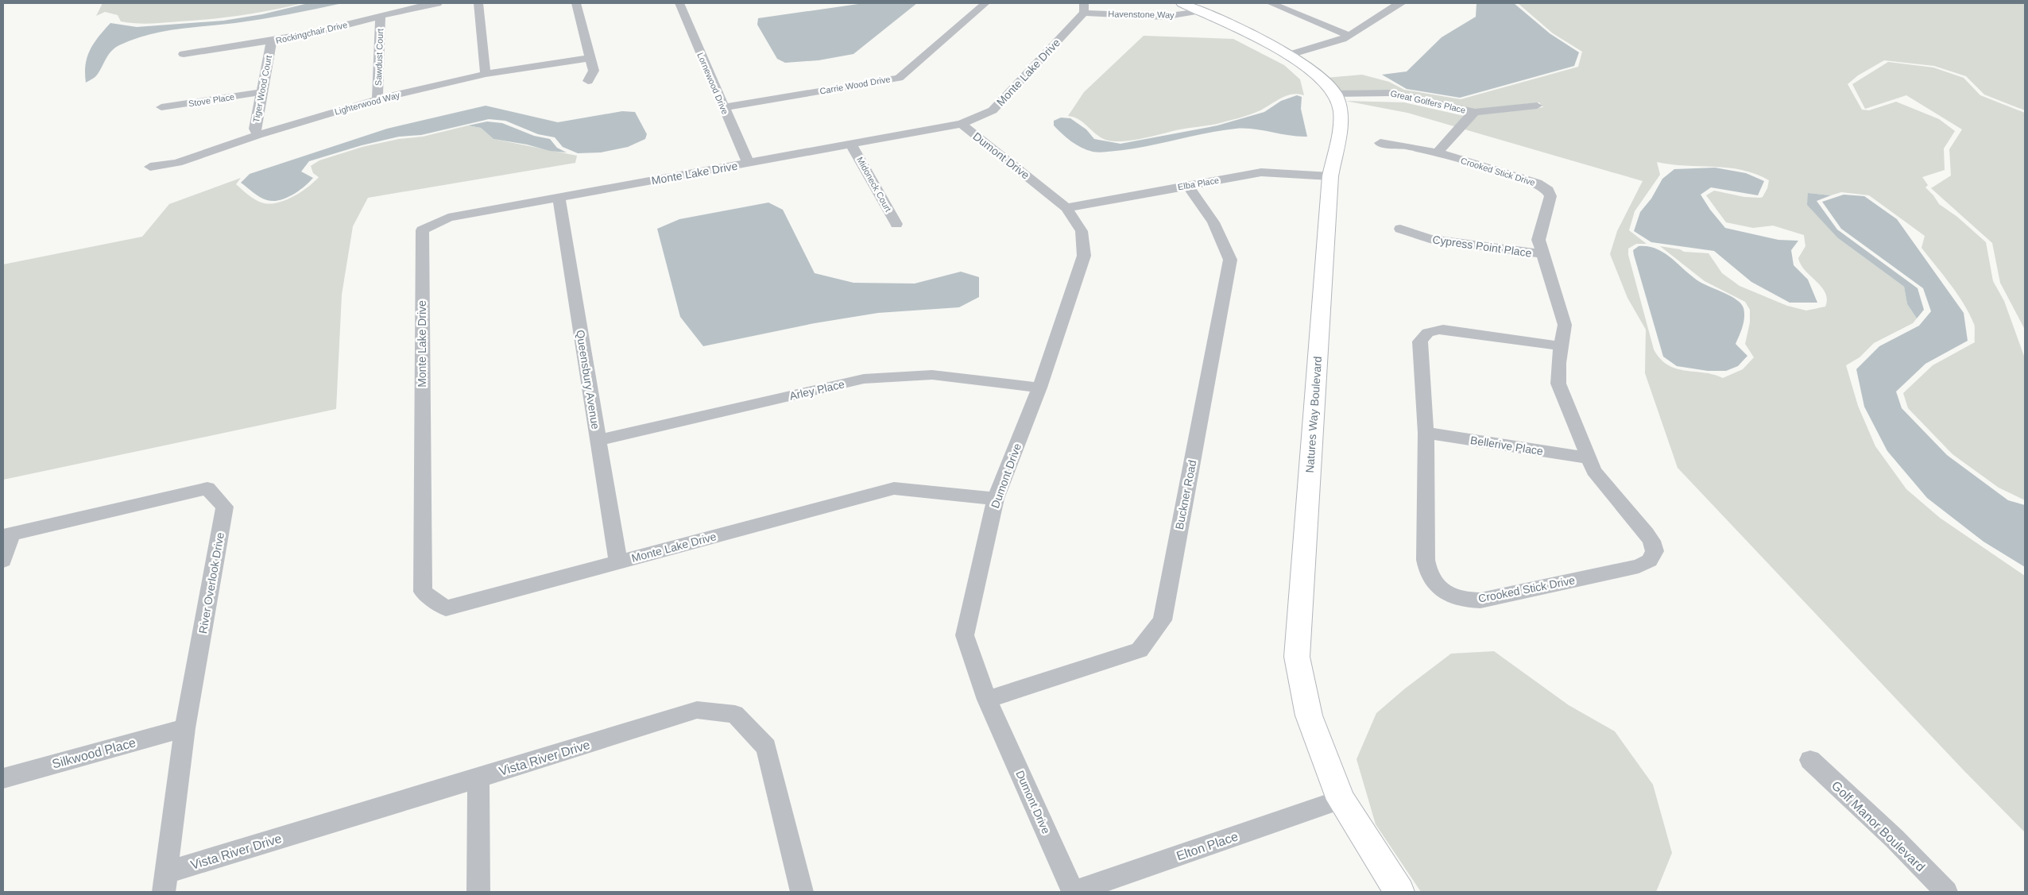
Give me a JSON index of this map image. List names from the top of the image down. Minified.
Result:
{"streets":{"street":["Havenstone Way","Rockingchair Drive","Sawdust Court","Monte Lake Drive","Lornewood Drive","Carrie Wood Drive","Tiger Wood Court","Stove Place","Great Golfers Place","Lighterwood Way","Dumont Drive","Crooked Stick Drive","Elba Place","Midoneck Court","Cypress Point Place","Queensbury Avenue","Arley Place","Natures Way Boulevard","Bellerive Place","Buckner Road","River Overlook Drive","Silkwood Place","Vista River Drive","Golf Manor Boulevard","Elton Place"]},"crossings":[["Havenstone Way","Monte Lake Drive"],["Rockingchair Drive","Sawdust Court"],["Rockingchair Drive","Tiger Wood Court"],["Sawdust Court","Lighterwood Way"],["Monte Lake Drive","Lornewood Drive"],["Monte Lake Drive","Dumont Drive"],["Monte Lake Drive","Midoneck Court"],["Monte Lake Drive","Queensbury Avenue"],["Lornewood Drive","Carrie Wood Drive"],["Tiger Wood Court","Stove Place"],["Tiger Wood Court","Lighterwood Way"],["Great Golfers Place","Natures Way Boulevard"],["Dumont Drive","Elba Place"],["Dumont Drive","Arley Place"],["Dumont Drive","Buckner Road"],["Dumont Drive","Elton Place"],["Crooked Stick Drive","Cypress Point Place"],["Crooked Stick Drive","Bellerive Place"],["Elba Place","Natures Way Boulevard"],["Elba Place","Buckner Road"],["Queensbury Avenue","Arley Place"],["Natures Way Boulevard","Elton Place"],["River Overlook Drive","Silkwood Place"],["River Overlook Drive","Vista River Drive"]]}
